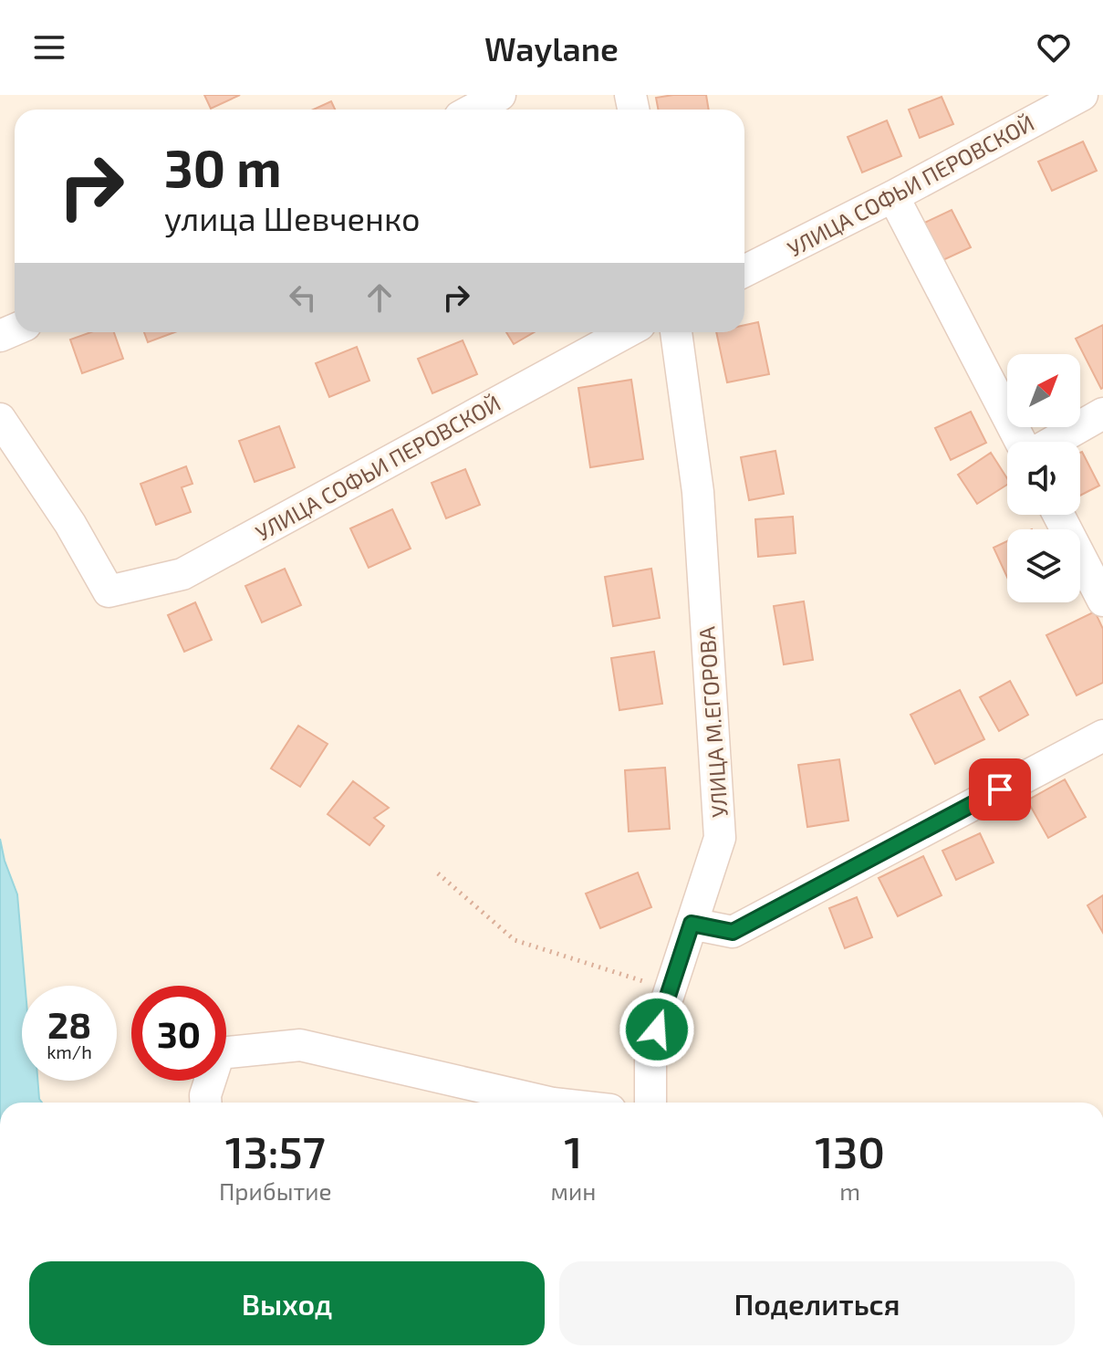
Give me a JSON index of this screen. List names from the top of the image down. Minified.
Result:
{"streets":{"street":["УЛИЦА СОФЬИ ПЕРОВСКОЙ","УЛИЦА М.ЕГОРОВА"]},"north":"top right","page":{"header":"Waylane","turn":["30 m","улица Шевченко"],"speed":"28 km/h","limit":"30","eta":["13:57","Прибытие","1","мин","130","m"],"buttons":["Выход","Поделиться"]}}
